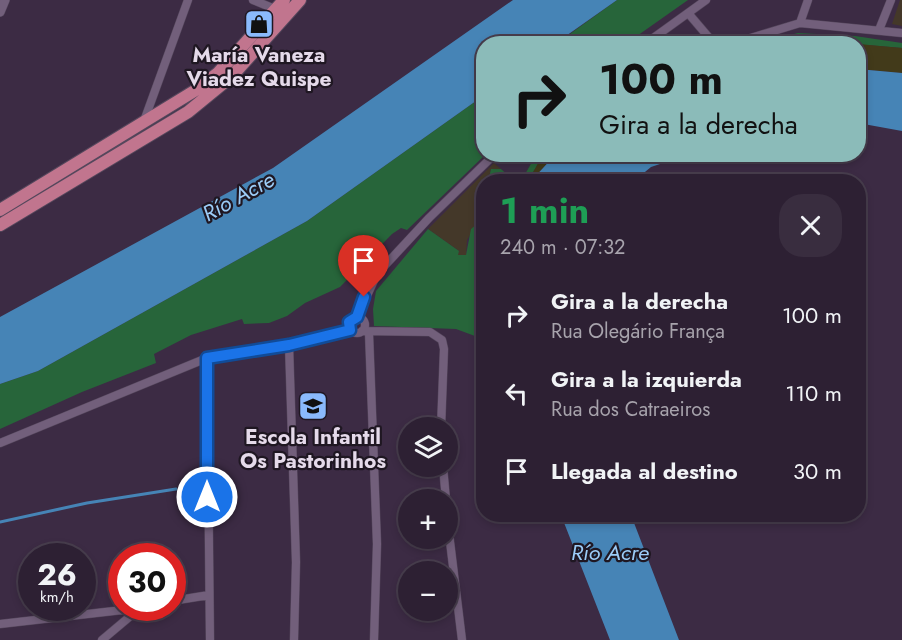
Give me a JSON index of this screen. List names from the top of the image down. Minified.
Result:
{"water":["Río Acre"],"places":{"shop":["María Vaneza Viadez Quispe"],"school or university":["Escola Infantil Os Pastorinhos"]},"page":{"turn":["100 m","Gira a la derecha"],"heading":["1 min","240 m · 07:32"],"list":[{"name":"Gira a la derecha","note":"Rua Olegário França","value":"100 m"},{"name":"Gira a la izquierda","note":"Rua dos Catraeiros","value":"110 m"},{"name":"Llegada al destino","value":"30 m"}],"map_buttons":["+","−"],"speed":"26 km/h","limit":"30"}}
